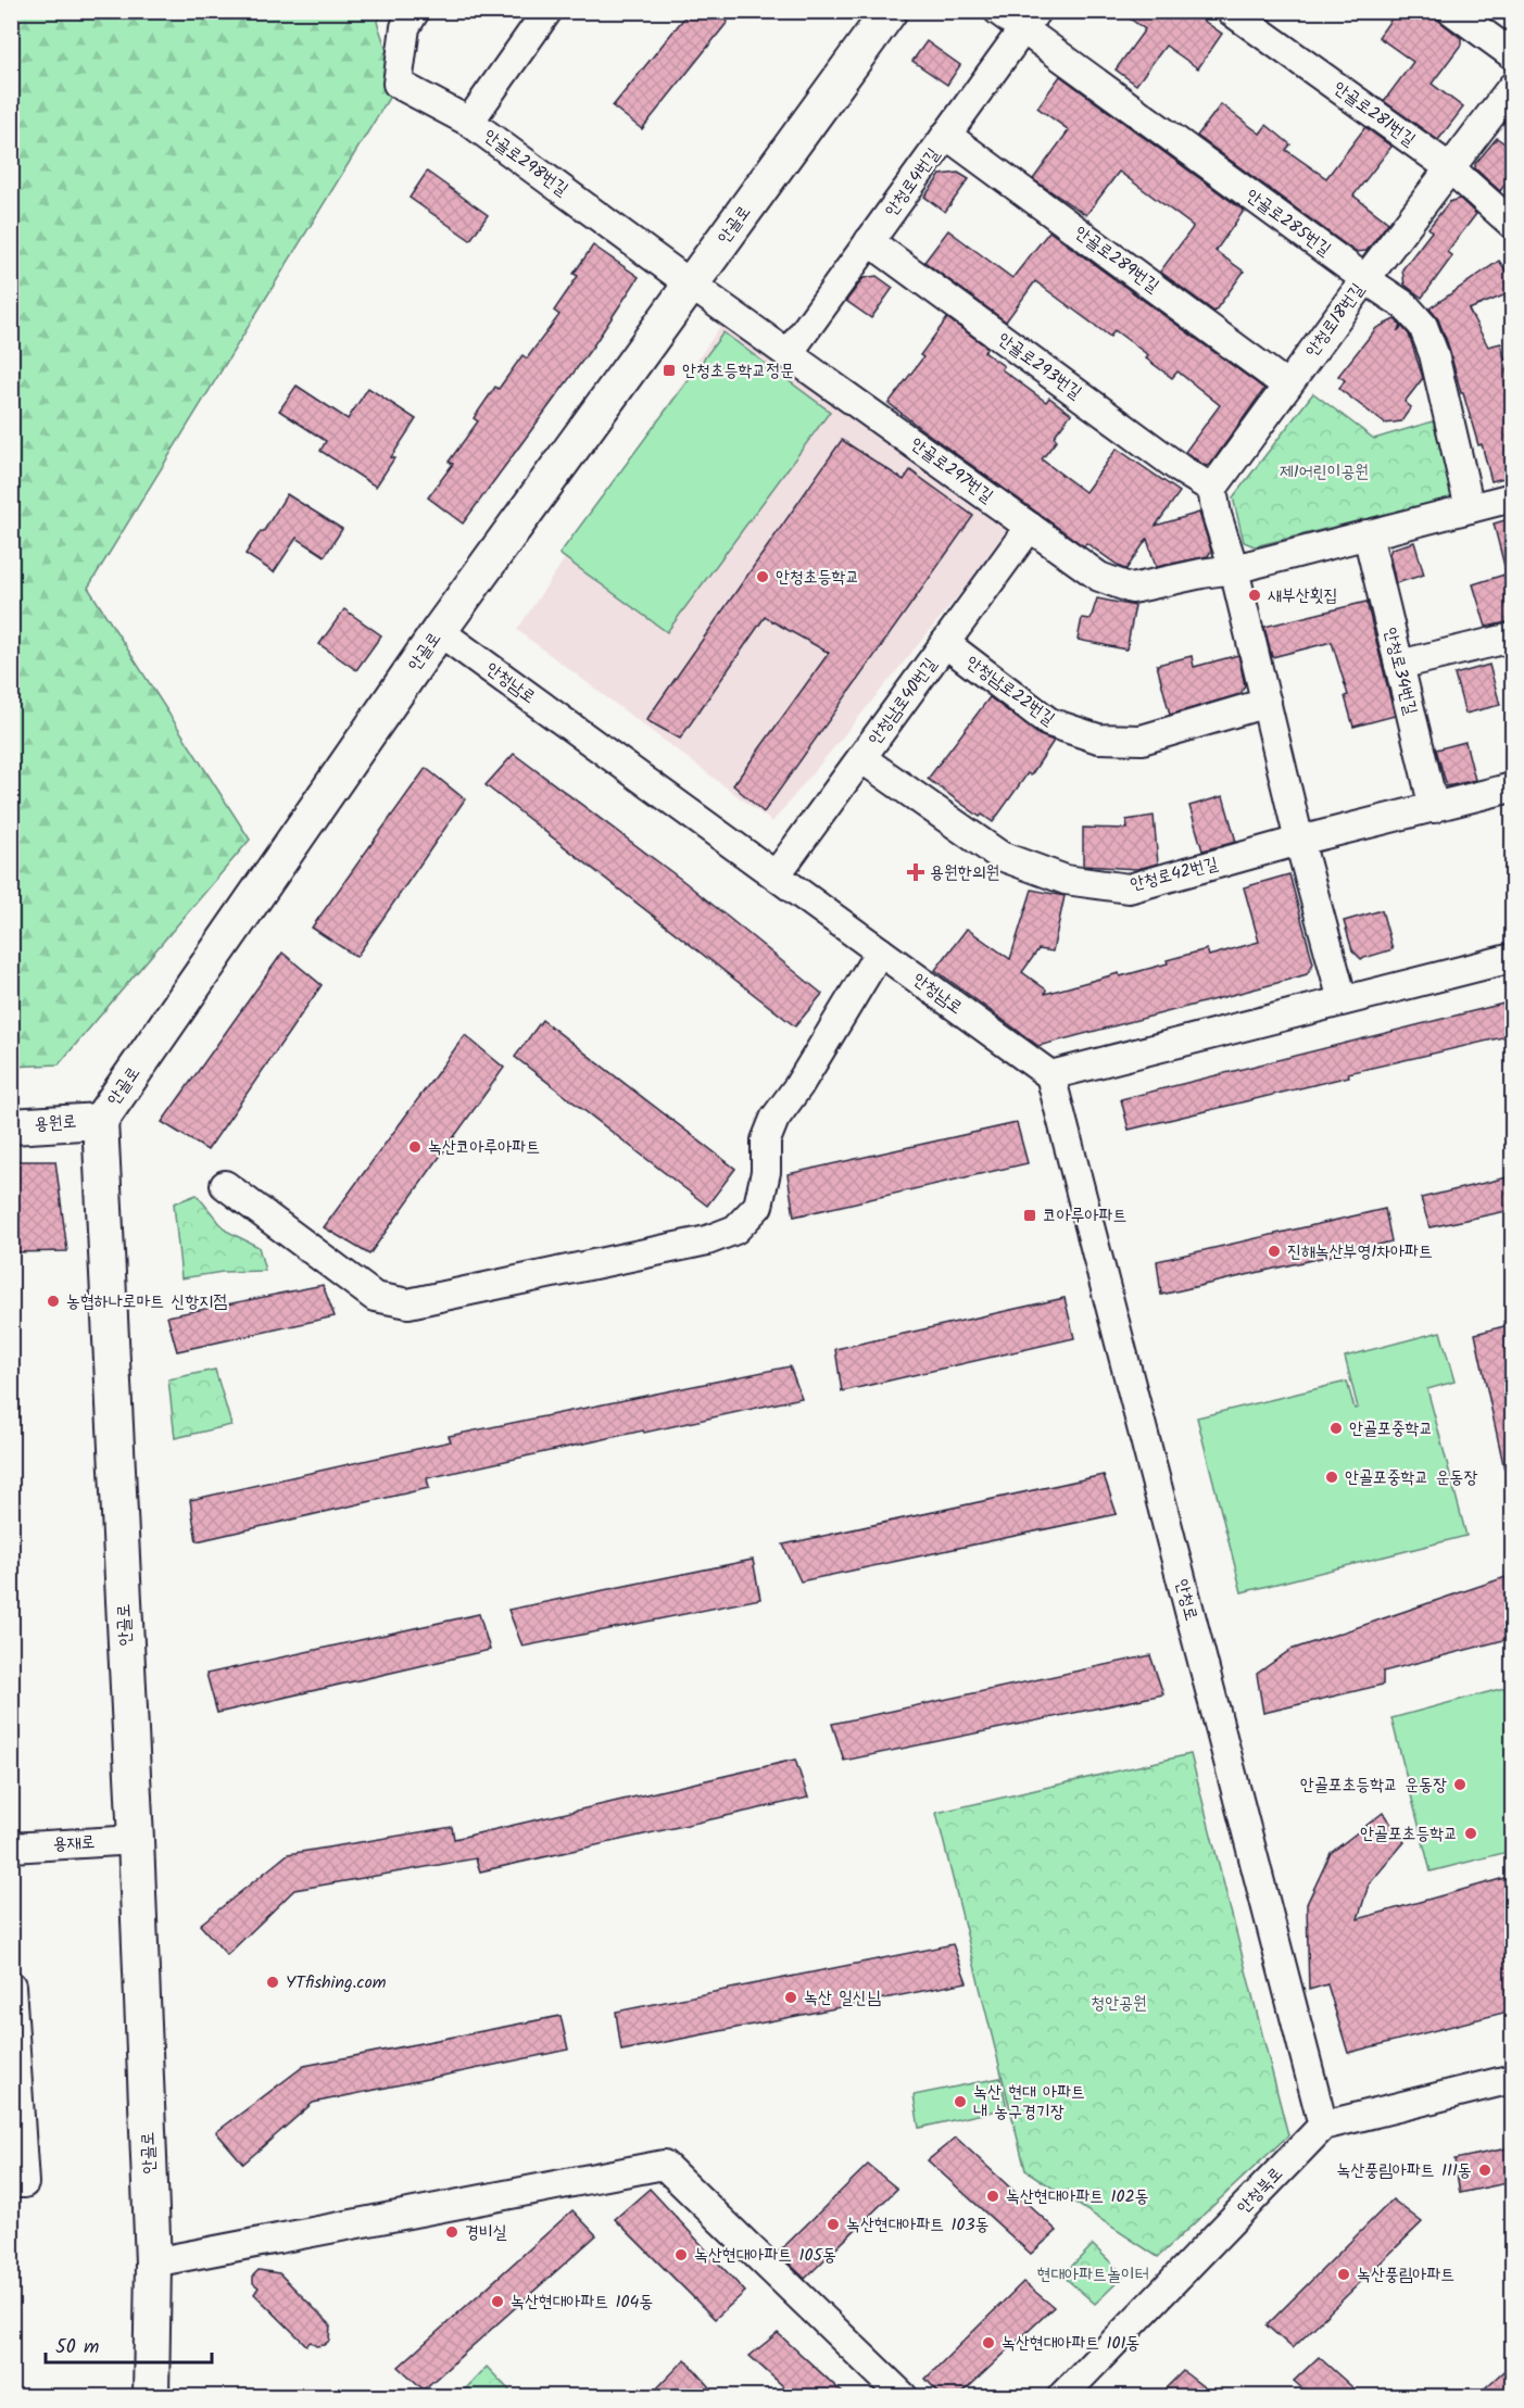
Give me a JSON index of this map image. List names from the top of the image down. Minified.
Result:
{"streets":{"main road":["안골로","용원로"],"street":["안골로281번길","안골로298번길","안청로4번길","안골로285번길","안골로289번길","안청로18번길","안골로293번길","안골로297번길","안청로34번길","안청남로","안청남로22번길","안청남로40번길","안청로42번길","안청로","용재로","안청북로"]},"crossings":[["안골로281번길","안청로18번길"],["안골로298번길","안골로"],["안골로298번길","안골로297번길"],["안청로4번길","안골로285번길"],["안청로4번길","안골로289번길"],["안청로4번길","안골로293번길"],["안청로4번길","안골로297번길"],["안골로285번길","안청로18번길"],["안골로","안골로297번길"],["안골로","안청남로"],["안골로","용원로"],["안골로","용재로"],["안골로289번길","안청로18번길"],["안청로18번길","안골로293번길"],["안골로297번길","안청남로40번길"],["안청로34번길","안청로42번길"],["안청남로","안청남로40번길"],["안청남로","안청로"],["안청남로22번길","안청남로40번길"],["안청남로40번길","안청로42번길"],["안청로","안청북로"]],"parks":["제1어린이공원","청안공원","현대아파트놀이터"],"places":{"transit":["안청초등학교정문","코아루아파트"],"other":["안청초등학교","새부산횟집","녹산코아루아파트","진해녹산부영1차아파트","농협하나로마트 신항지점","안골포중학교","안골포중학교 운동장","안골포초등학교 운동장","안골포초등학교","YTfishing.com","녹산 일신님","녹산 현대 아파트 내 농구경기장","녹산풍림아파트 111동","녹산현대아파트 102동","녹산현대아파트 103동","경비실","녹산현대아파트 105동","녹산풍림아파트","녹산현대아파트 104동","녹산현대아파트 101동"],"health":["용원한의원"]},"scale_bar":"50 m"}
